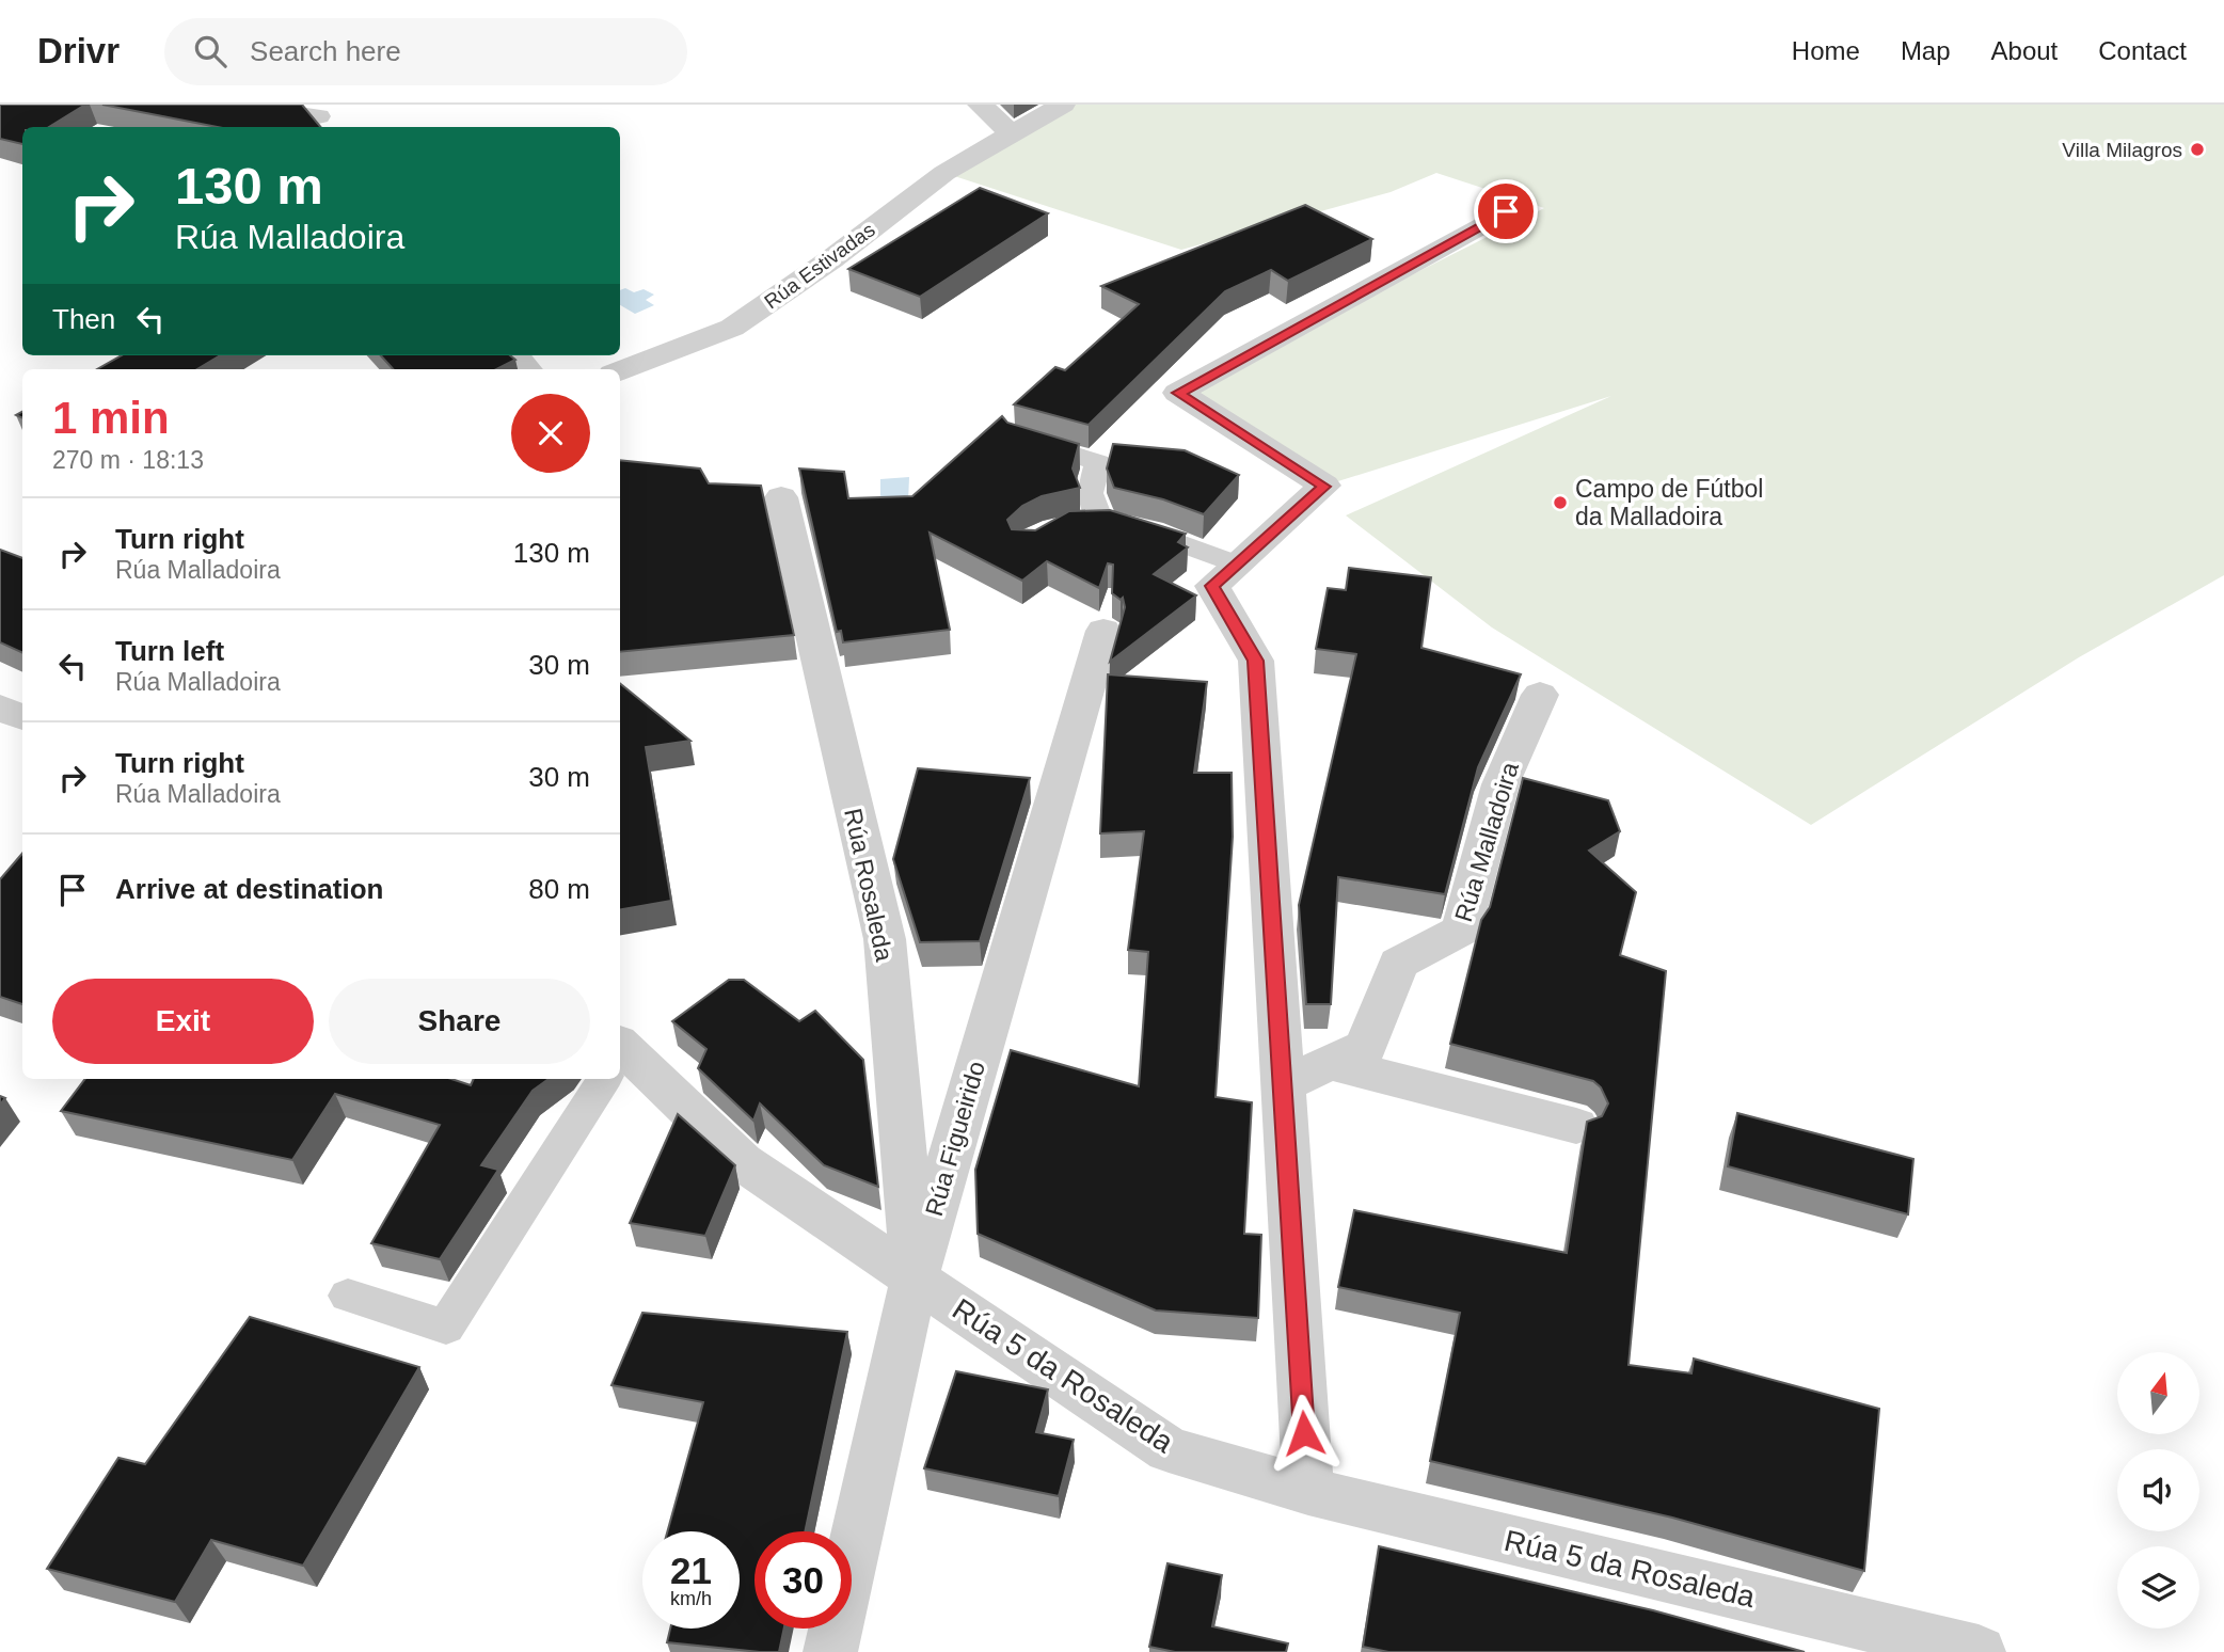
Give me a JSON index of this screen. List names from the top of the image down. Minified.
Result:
{"streets":{"street":["Rúa Estivadas","Rúa Malladoira","Rúa Rosaleda","Rúa Figueirido","Rúa 5 da Rosaleda"]},"crossings":[["Rúa Rosaleda","Rúa Figueirido"],["Rúa Rosaleda","Rúa 5 da Rosaleda"],["Rúa Figueirido","Rúa 5 da Rosaleda"]],"places":["Villa Milagros","Campo de Fútbol da Malladoira"],"north":"top","page":{"header":"Drivr","search":"Search here","nav":["Home","Map","About","Contact"],"turn":["130 m","Rúa Malladoira"],"then":"Then","heading":["1 min","270 m · 18:13"],"list":[{"name":"Turn right","note":"Rúa Malladoira","value":"130 m"},{"name":"Turn left","note":"Rúa Malladoira","value":"30 m"},{"name":"Turn right","note":"Rúa Malladoira","value":"30 m"},{"name":"Arrive at destination","value":"80 m"}],"buttons":["Exit","Share"],"speed":"21 km/h","limit":"30"}}
